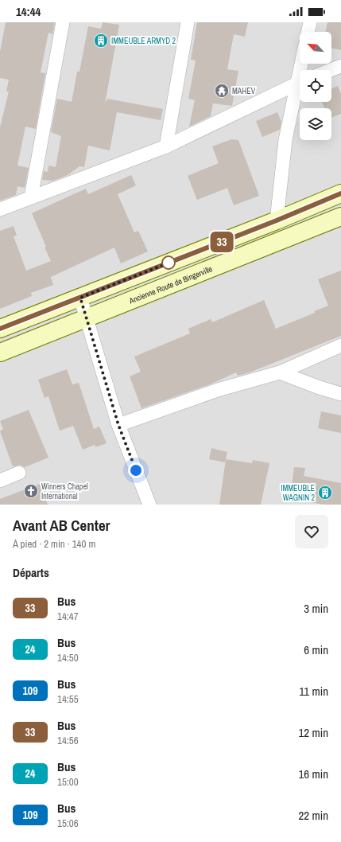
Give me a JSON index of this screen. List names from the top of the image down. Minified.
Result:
{"streets":{"street":["Ancienne Route de Bingerville"]},"places":{"building":["IMMEUBLE ARMYD 2","IMMEUBLE WAGNIN 2"],"temple":["MAHEV"],"church":["Winners Chapel International"]},"lines":["bus line 33"],"north":"top left","page":{"status":"14:44","on_map":"33","heading":[["Avant AB Center","À pied · 2 min · 140 m"],"Départs"],"list":[{"mark":"33","name":"Bus","note":"14:47","value":"3 min"},{"mark":"24","name":"Bus","note":"14:50","value":"6 min"},{"mark":"109","name":"Bus","note":"14:55","value":"11 min"},{"mark":"33","name":"Bus","note":"14:56","value":"12 min"},{"mark":"24","name":"Bus","note":"15:00","value":"16 min"},{"mark":"109","name":"Bus","note":"15:06","value":"22 min"}]}}
